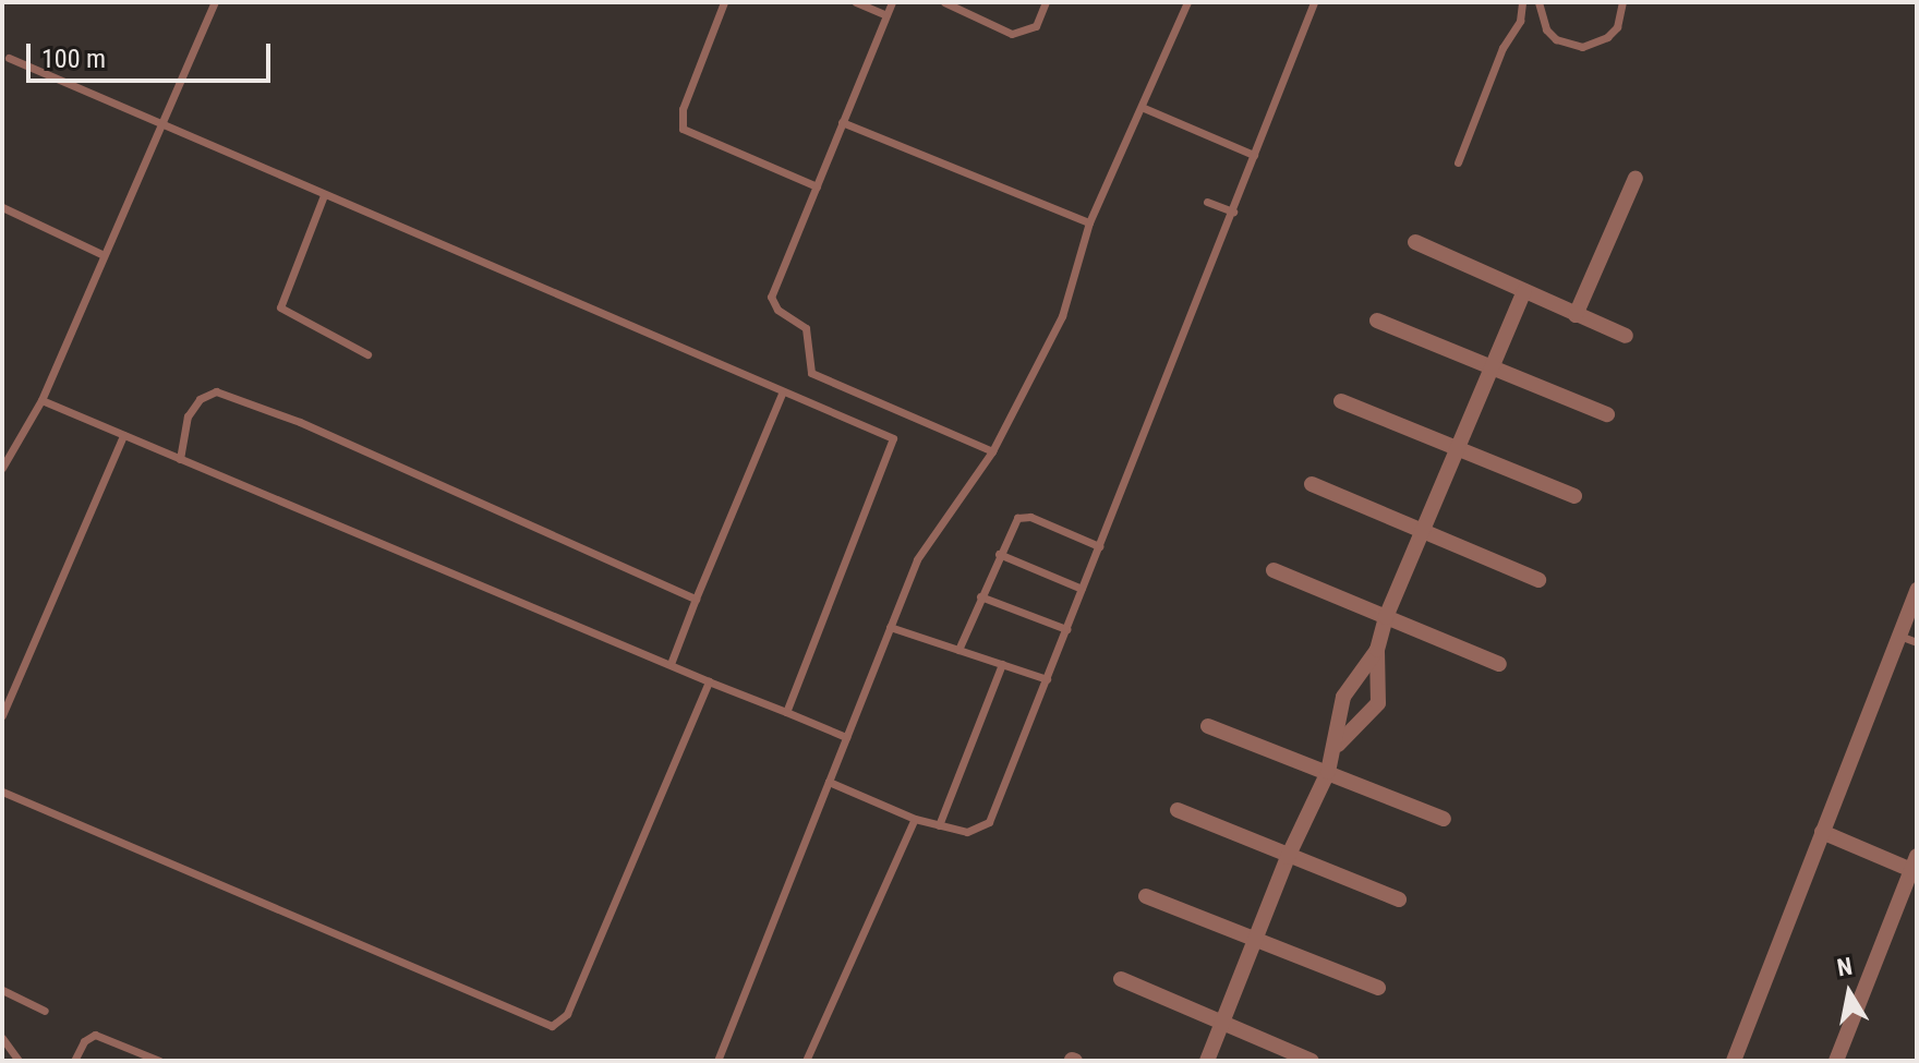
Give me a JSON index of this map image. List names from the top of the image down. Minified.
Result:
{"scale_bar":"100 m","north":"top"}
